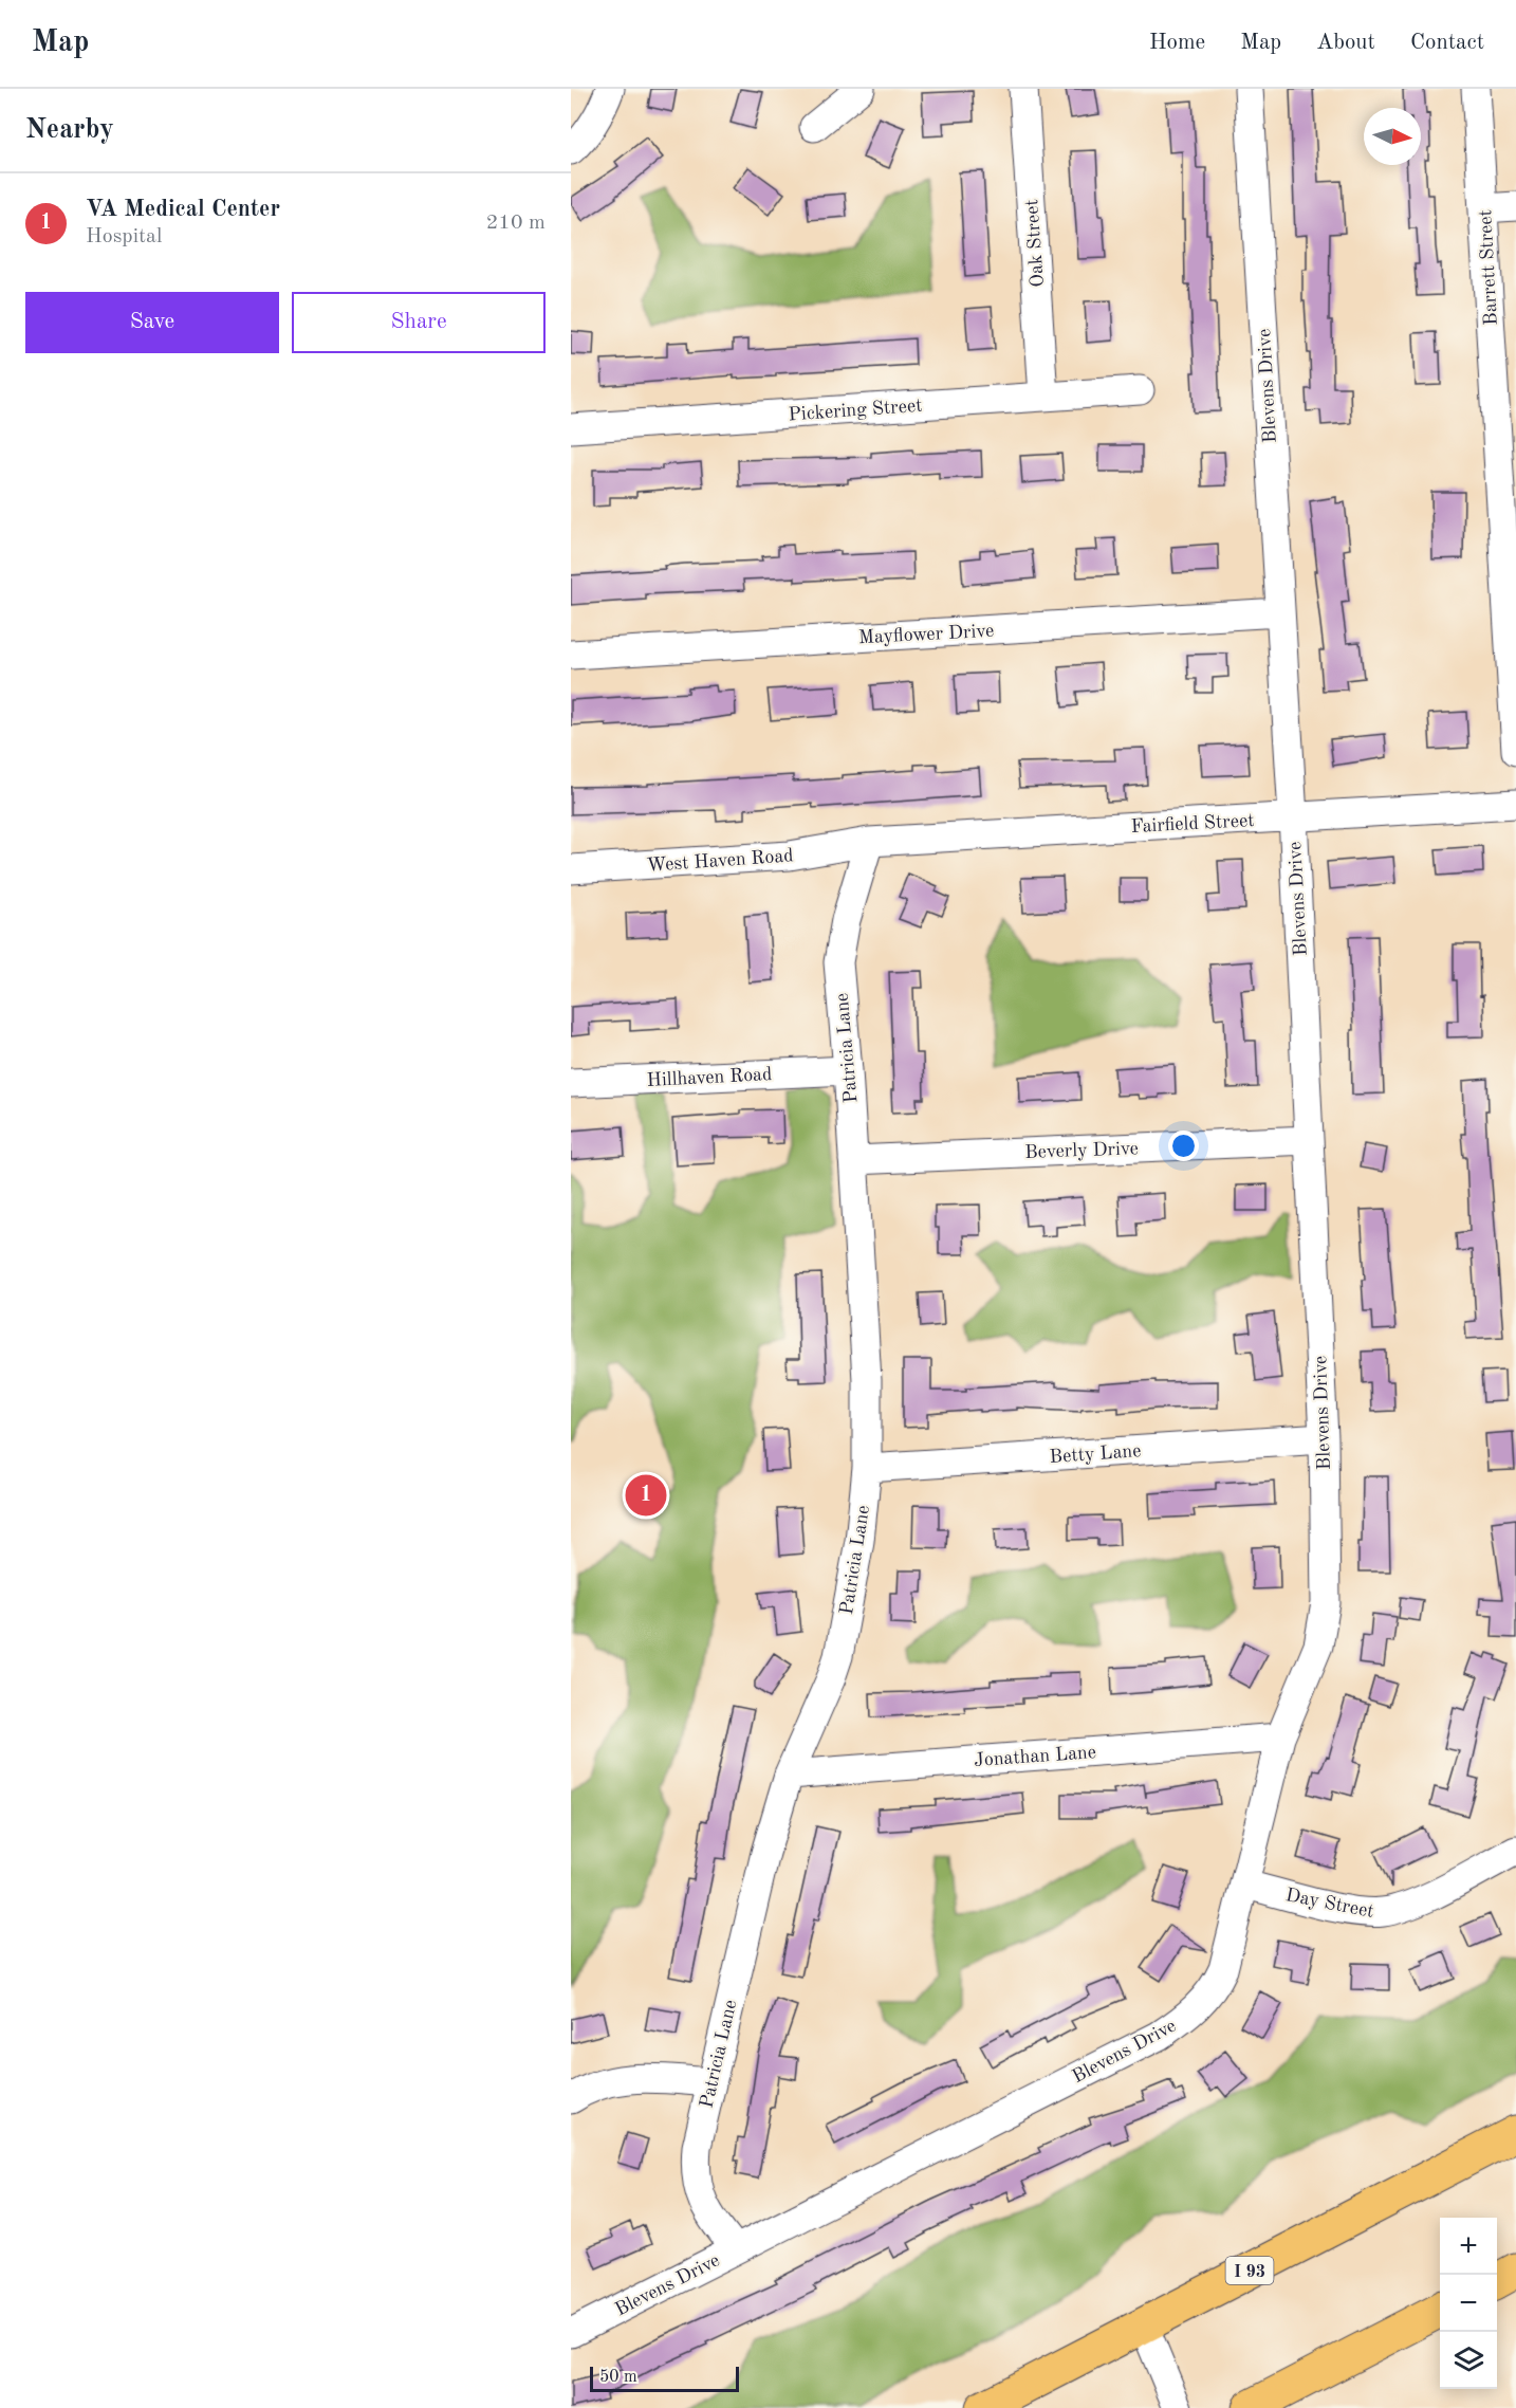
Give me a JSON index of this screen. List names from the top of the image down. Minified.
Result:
{"streets":{"highway":["I 93"],"street":["Oak Street","Barrett Street","Blevens Drive","Pickering Street","Mayflower Drive","Fairfield Street","West Haven Road","Patricia Lane","Hillhaven Road","Beverly Drive","Betty Lane","Jonathan Lane","Day Street"]},"crossings":[["Oak Street","Pickering Street"],["Blevens Drive","Mayflower Drive"],["Blevens Drive","Fairfield Street"],["Blevens Drive","Patricia Lane"],["Blevens Drive","Beverly Drive"],["Blevens Drive","Betty Lane"],["Blevens Drive","Jonathan Lane"],["Blevens Drive","Day Street"],["Fairfield Street","West Haven Road"],["Fairfield Street","Patricia Lane"],["West Haven Road","Patricia Lane"],["Patricia Lane","Hillhaven Road"],["Patricia Lane","Beverly Drive"],["Patricia Lane","Betty Lane"],["Patricia Lane","Jonathan Lane"]],"scale_bar":"50 m","north":"right","page":{"header":"Map","nav":["Home","Map","About","Contact"],"heading":"Nearby","list":[{"mark":"1","name":"VA Medical Center","note":"Hospital","value":"210 m"}],"buttons":["Save","Share"],"pins":"1","map_buttons":["+","−"],"scale":"50 m"}}
